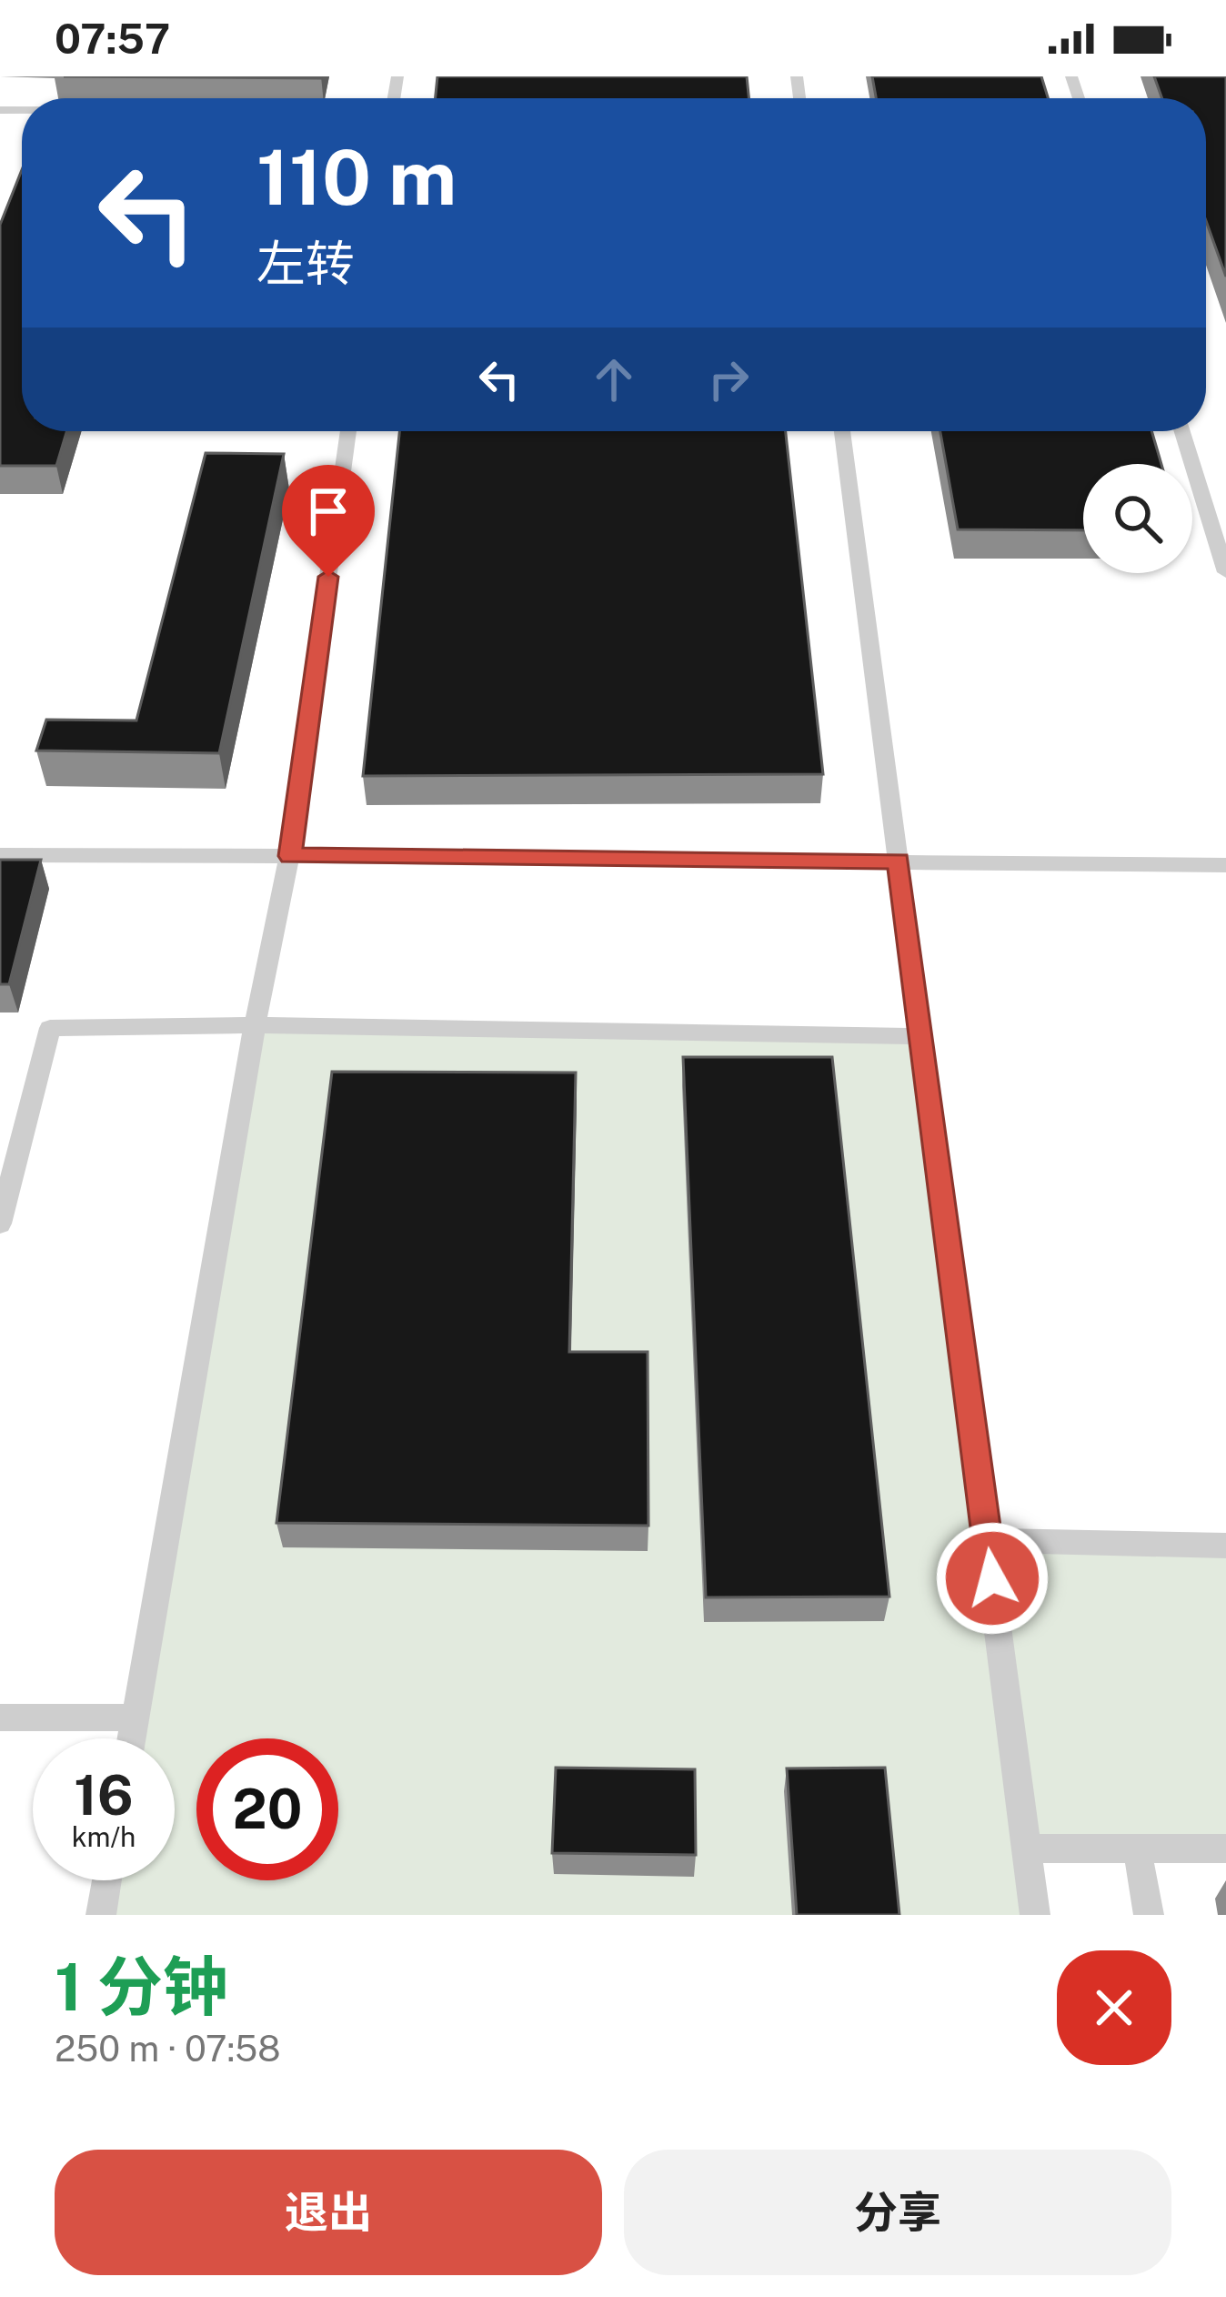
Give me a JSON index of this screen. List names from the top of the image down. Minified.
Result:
{"page":{"status":"07:57","turn":["110 m","左转"],"speed":"16 km/h","limit":"20","heading":["1 分钟","250 m · 07:58"],"buttons":["退出","分享"]}}
